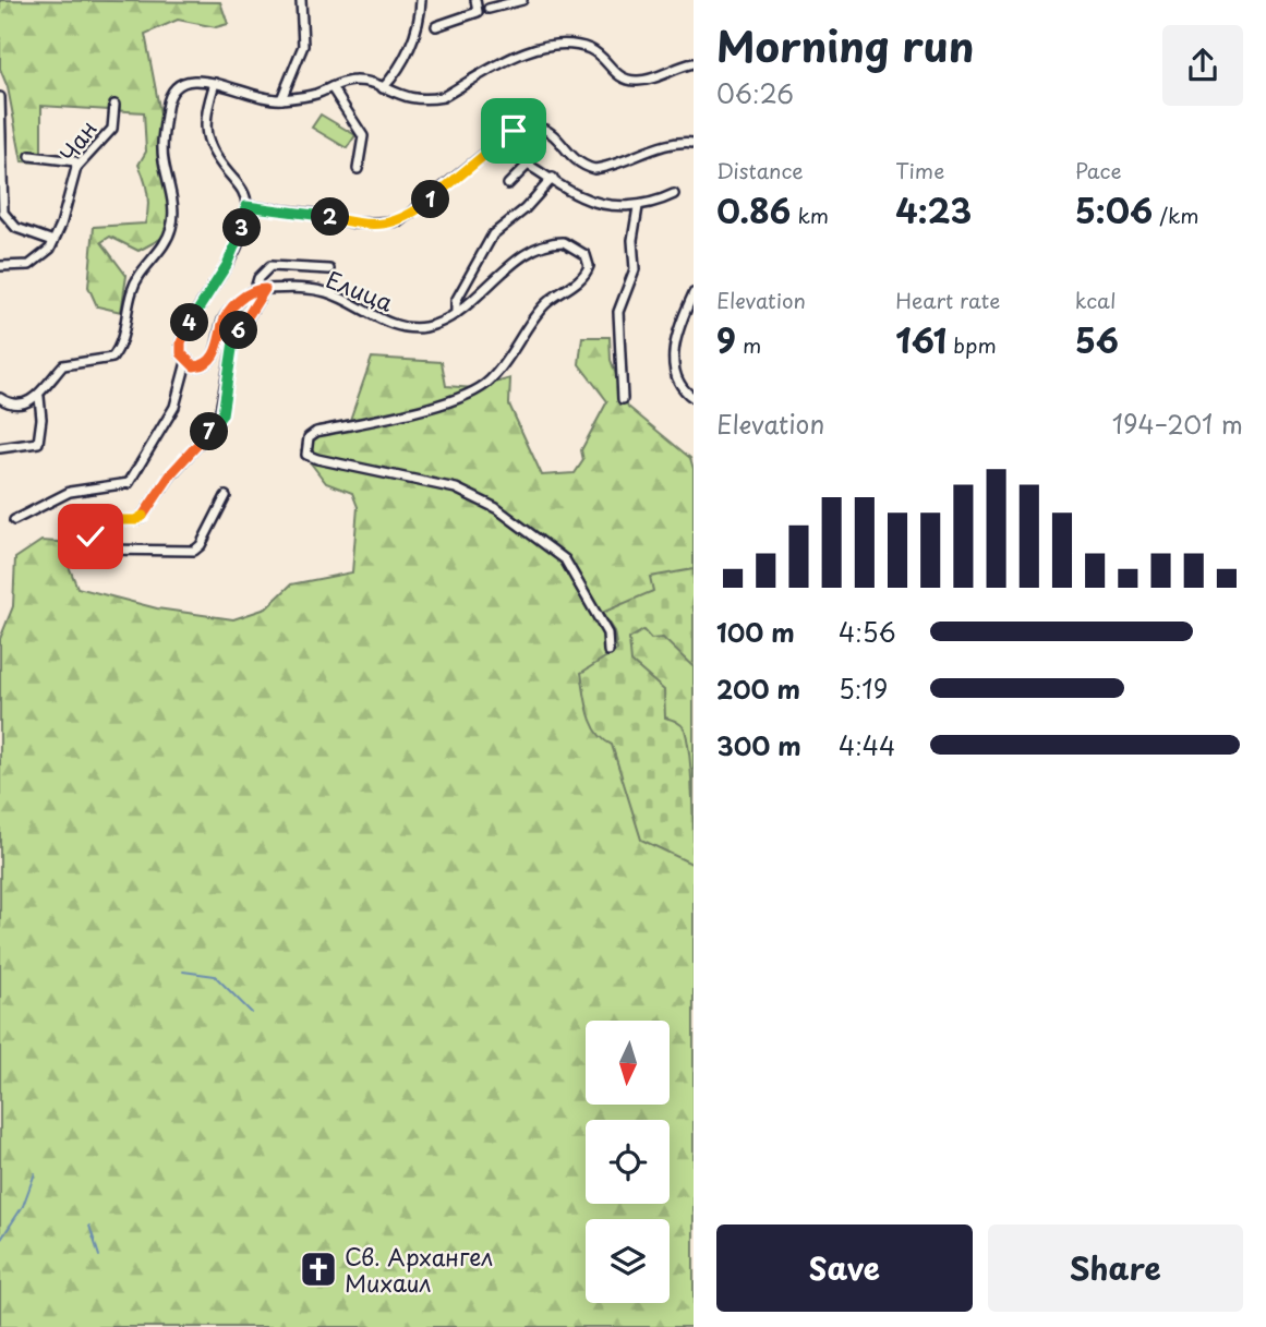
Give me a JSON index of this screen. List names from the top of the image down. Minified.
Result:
{"streets":{"street":["Чан","Елица"]},"places":{"church":["Св. Архангел Михаил"]},"north":"bottom","page":{"heading":["Morning run","06:26"],"stats":[["Distance","0.86 km"],["Time","4:23"],["Pace","5:06 /km"],["Elevation","9 m"],["Heart rate","161 bpm"],["kcal","56"]],"pins":["1","2","3","4","6","7"],"chart":["Elevation","194–201 m"],"list":[{"name":"100 m","note":"4:56"},{"name":"200 m","note":"5:19"},{"name":"300 m","note":"4:44"}],"buttons":["Save","Share"]}}
